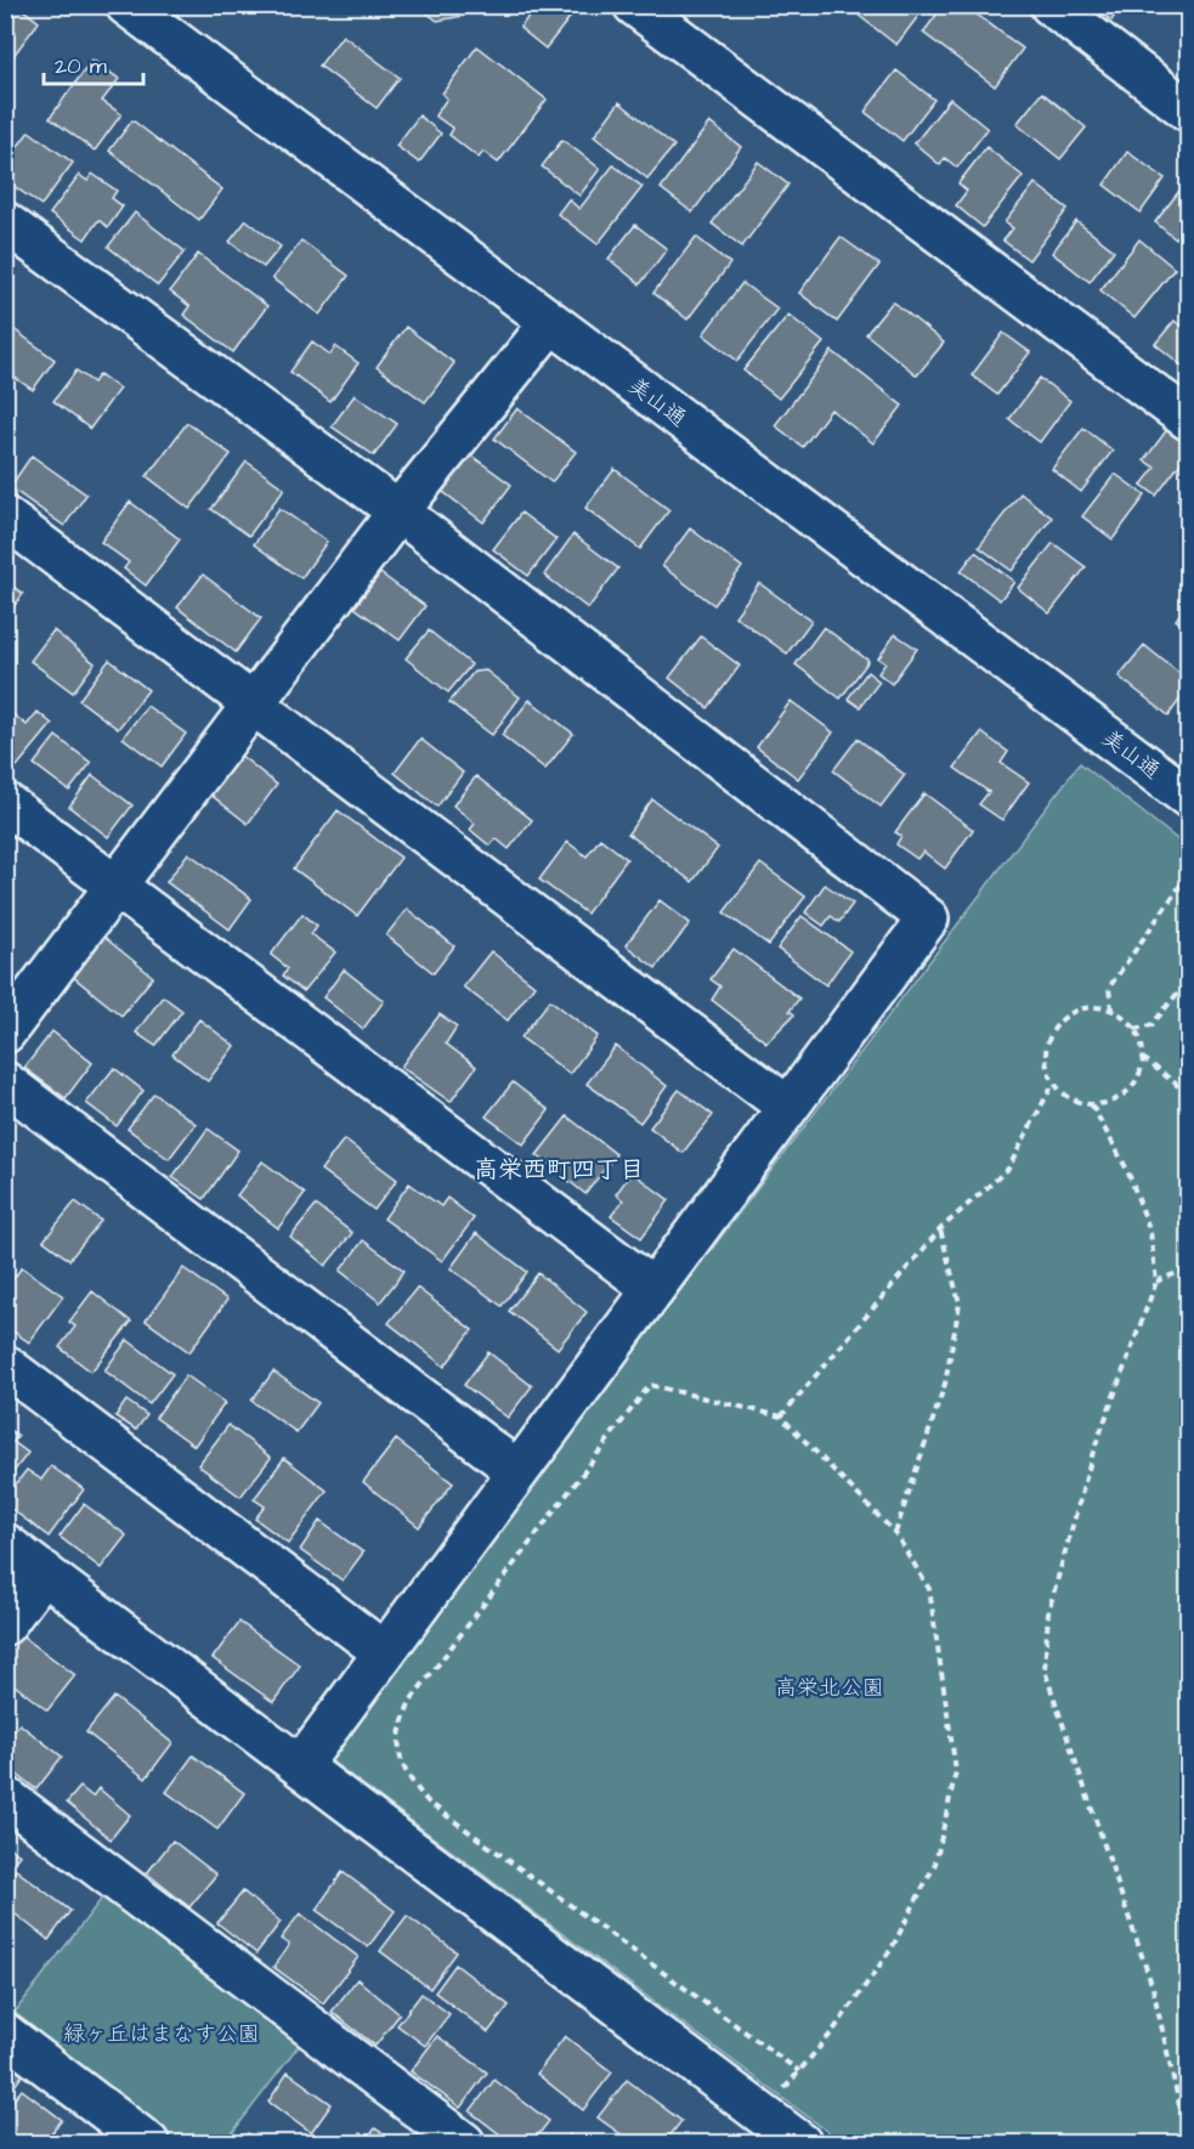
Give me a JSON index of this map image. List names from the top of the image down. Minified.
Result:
{"streets":{"street":["美山通"]},"districts":["高栄西町四丁目"],"parks":["高栄北公園","緑ヶ丘はまなす公園"],"scale_bar":"20 m"}
